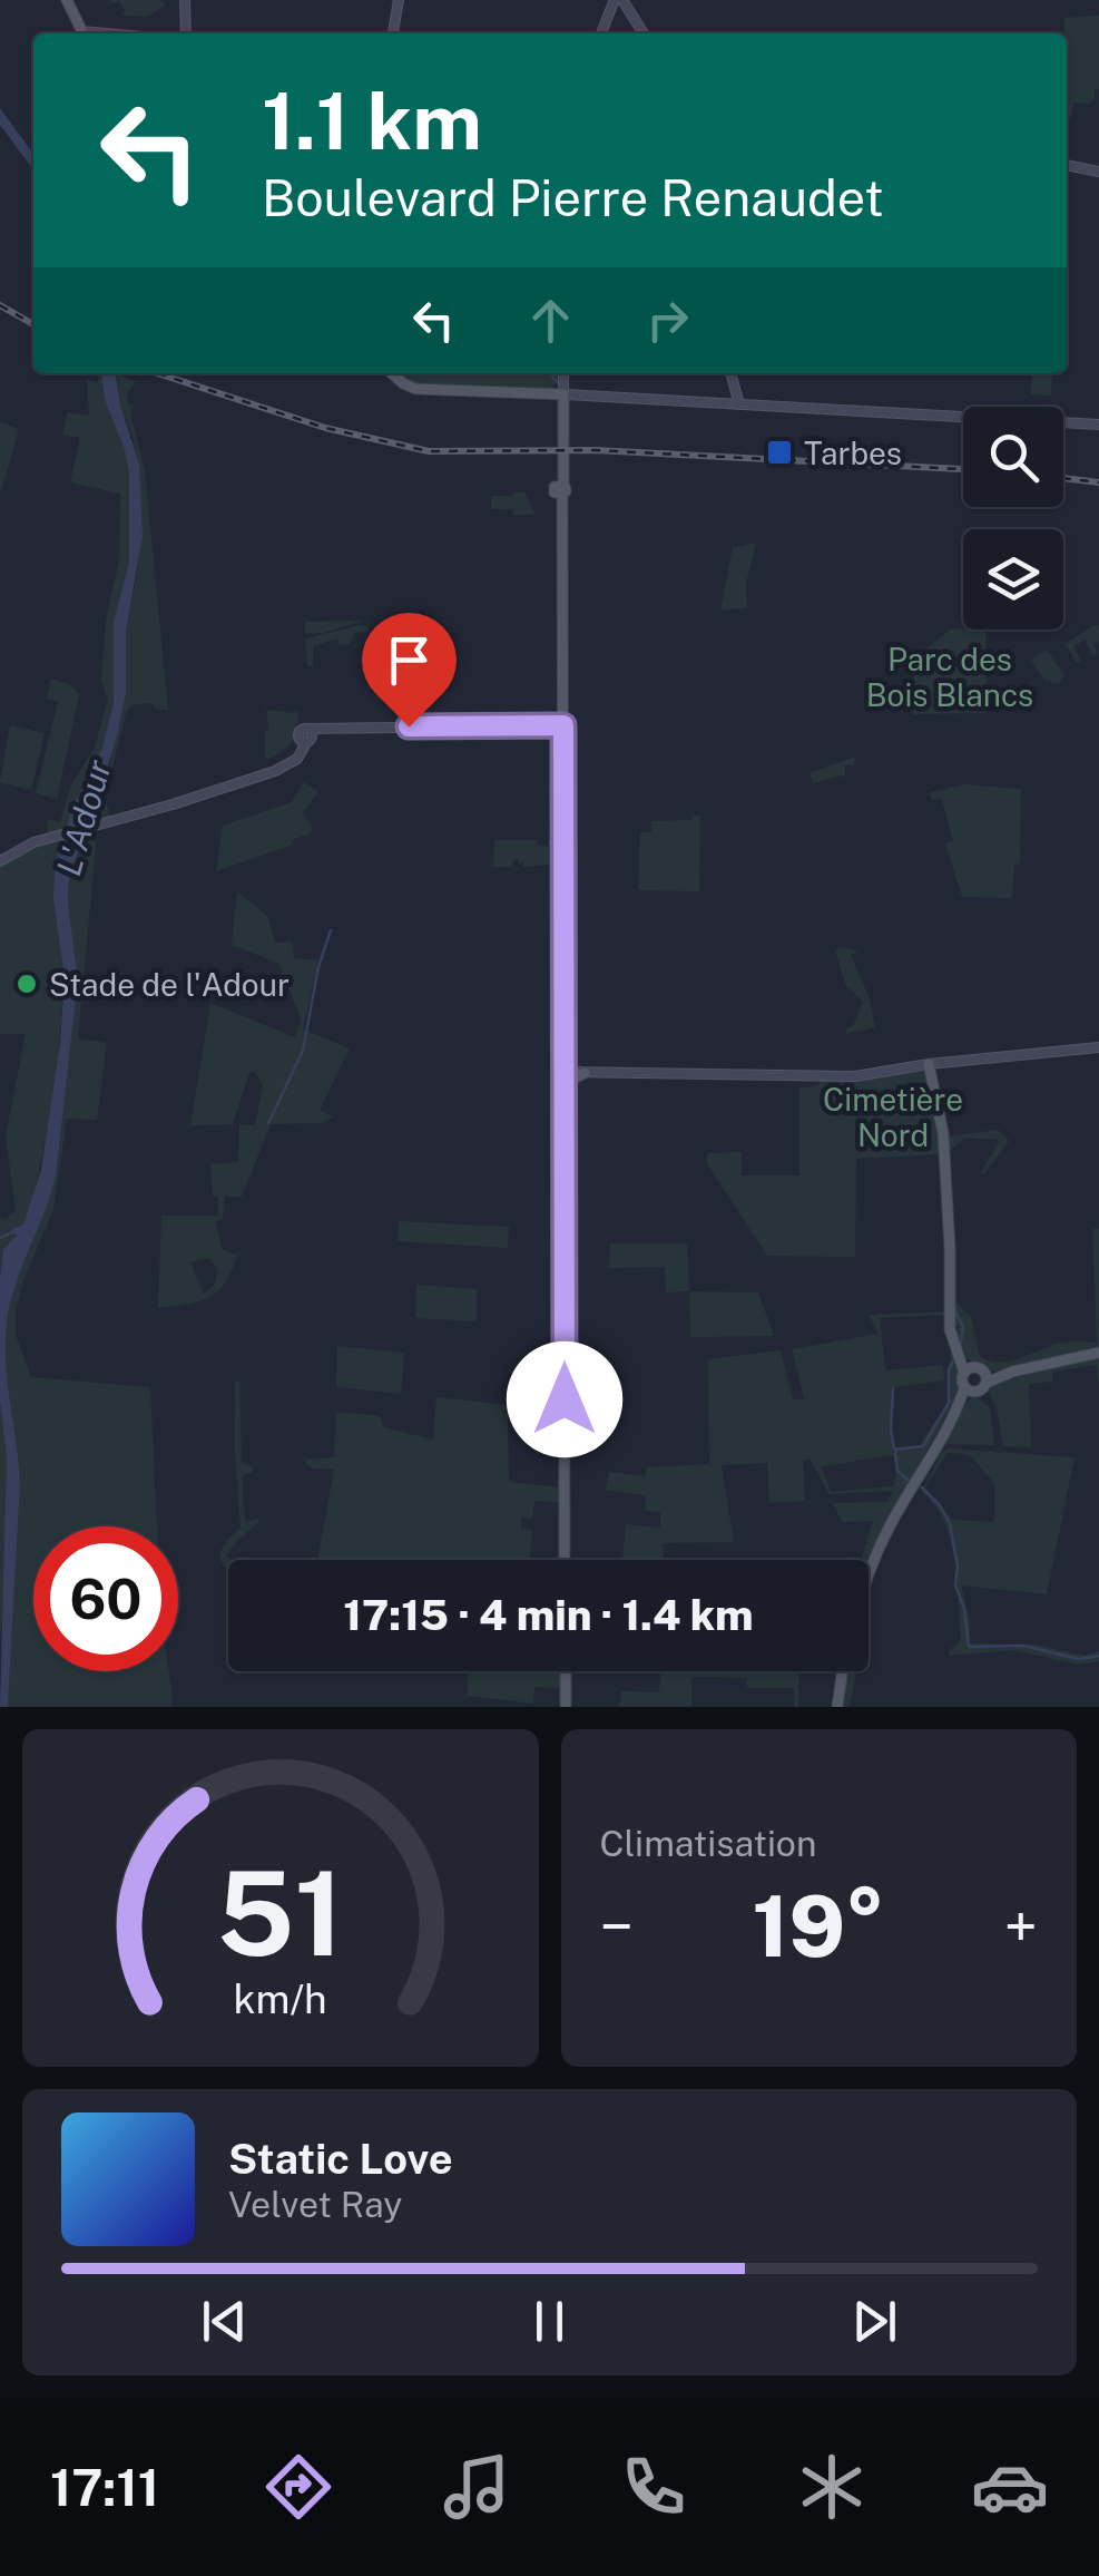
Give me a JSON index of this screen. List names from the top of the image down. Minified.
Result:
{"water":["L'Adour"],"parks":["Parc des Bois Blancs","Cimetière Nord"],"places":{"transit":["Tarbes"],"other":["Stade de l'Adour"]},"page":{"turn":["1.1 km","Boulevard Pierre Renaudet"],"limit":"60","trip":"17:15 · 4 min · 1.4 km","tile":"Climatisation","heat":["−","19°","+"],"song":["Static Love","Velvet Ray"],"tabs":"17:11","gauge":["51","km/h"]}}
